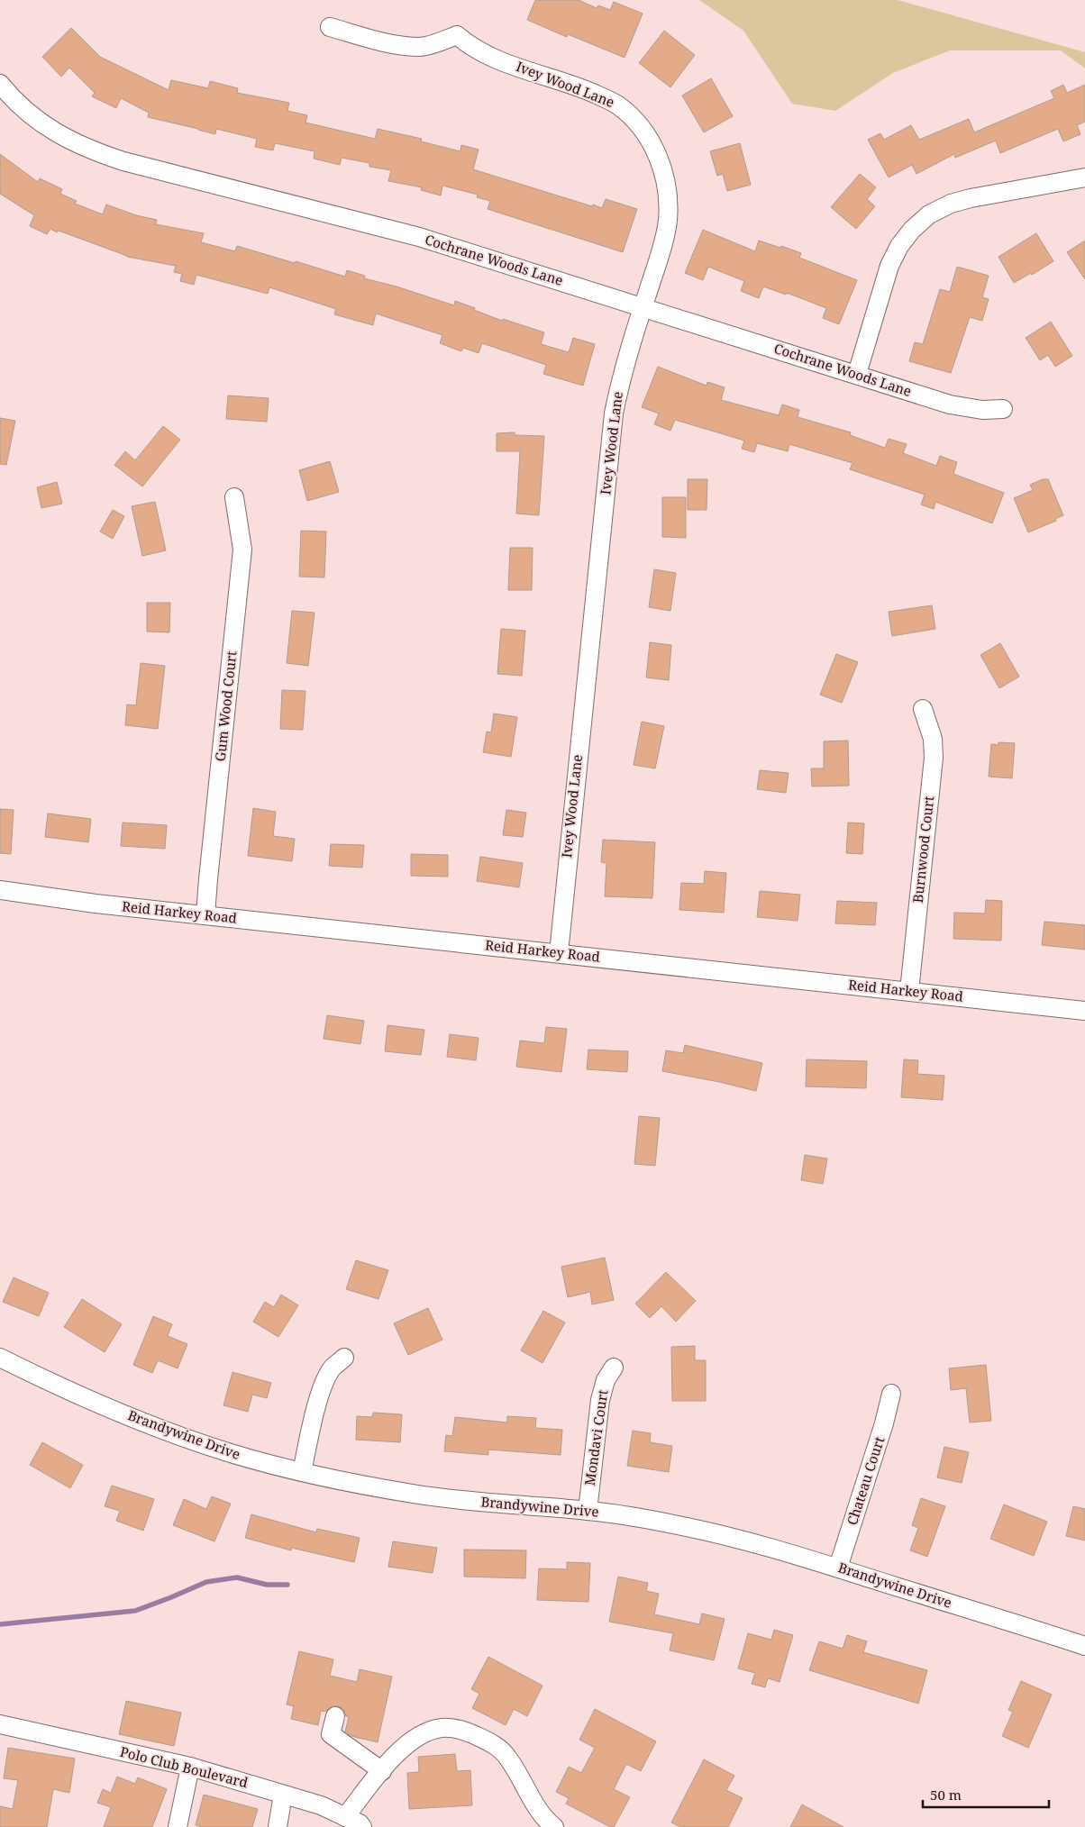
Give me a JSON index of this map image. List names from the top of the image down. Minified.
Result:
{"streets":{"street":["Ivey Wood Lane","Cochrane Woods Lane","Gum Wood Court","Burnwood Court","Reid Harkey Road","Brandywine Drive","Mondavi Court","Chateau Court","Polo Club Boulevard"]},"crossings":[["Ivey Wood Lane","Cochrane Woods Lane"],["Ivey Wood Lane","Reid Harkey Road"],["Gum Wood Court","Reid Harkey Road"],["Burnwood Court","Reid Harkey Road"],["Brandywine Drive","Mondavi Court"],["Brandywine Drive","Chateau Court"]],"scale_bar":"50 m"}
